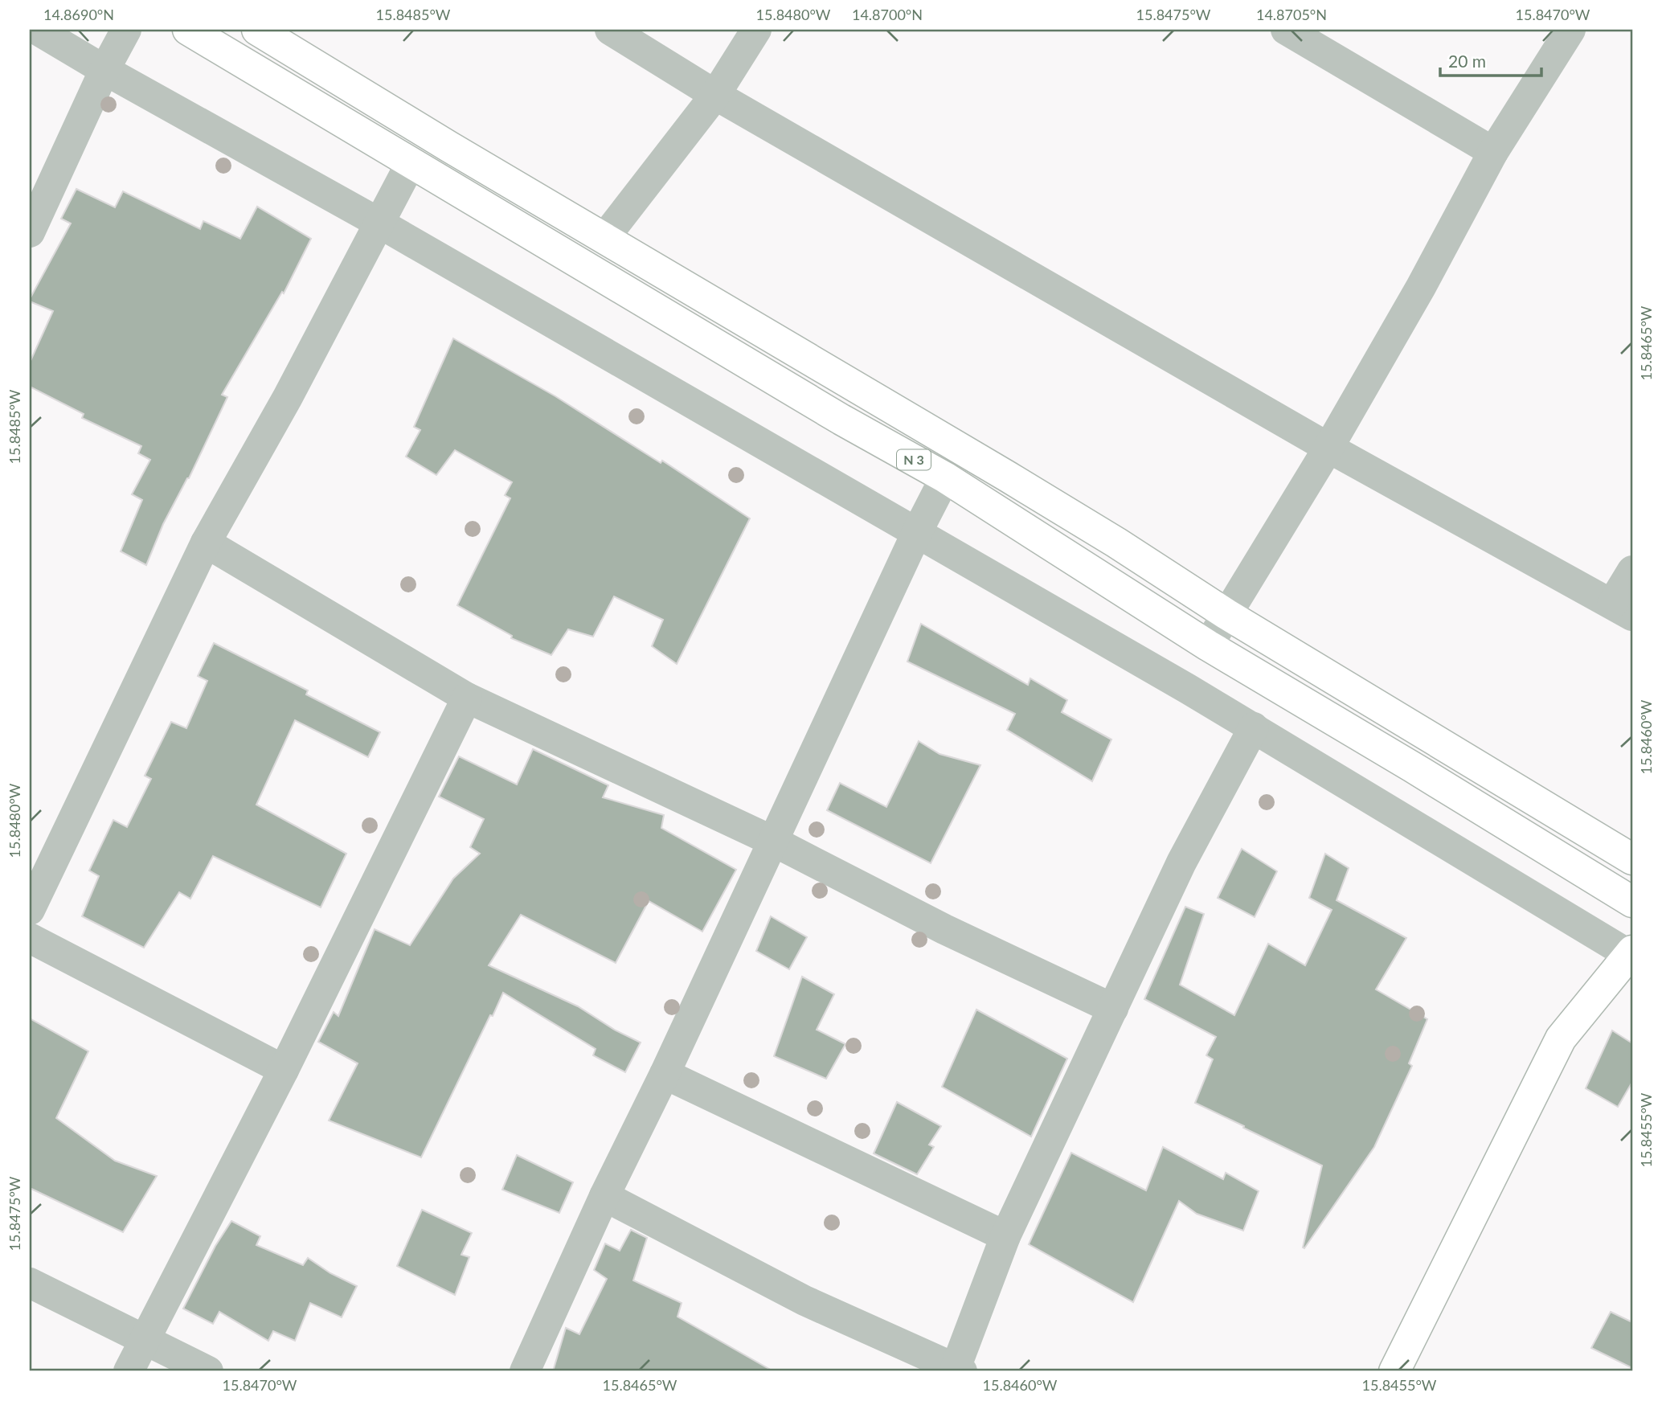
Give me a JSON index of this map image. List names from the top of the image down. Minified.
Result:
{"streets":{"main road":["N 3"]},"scale_bar":"20 m","coordinates":["14.8690°N","15.8485°W","15.8480°W","14.8700°N","15.8475°W","14.8705°N","15.8470°W","15.8465°W","15.8460°W","15.8455°W"]}
